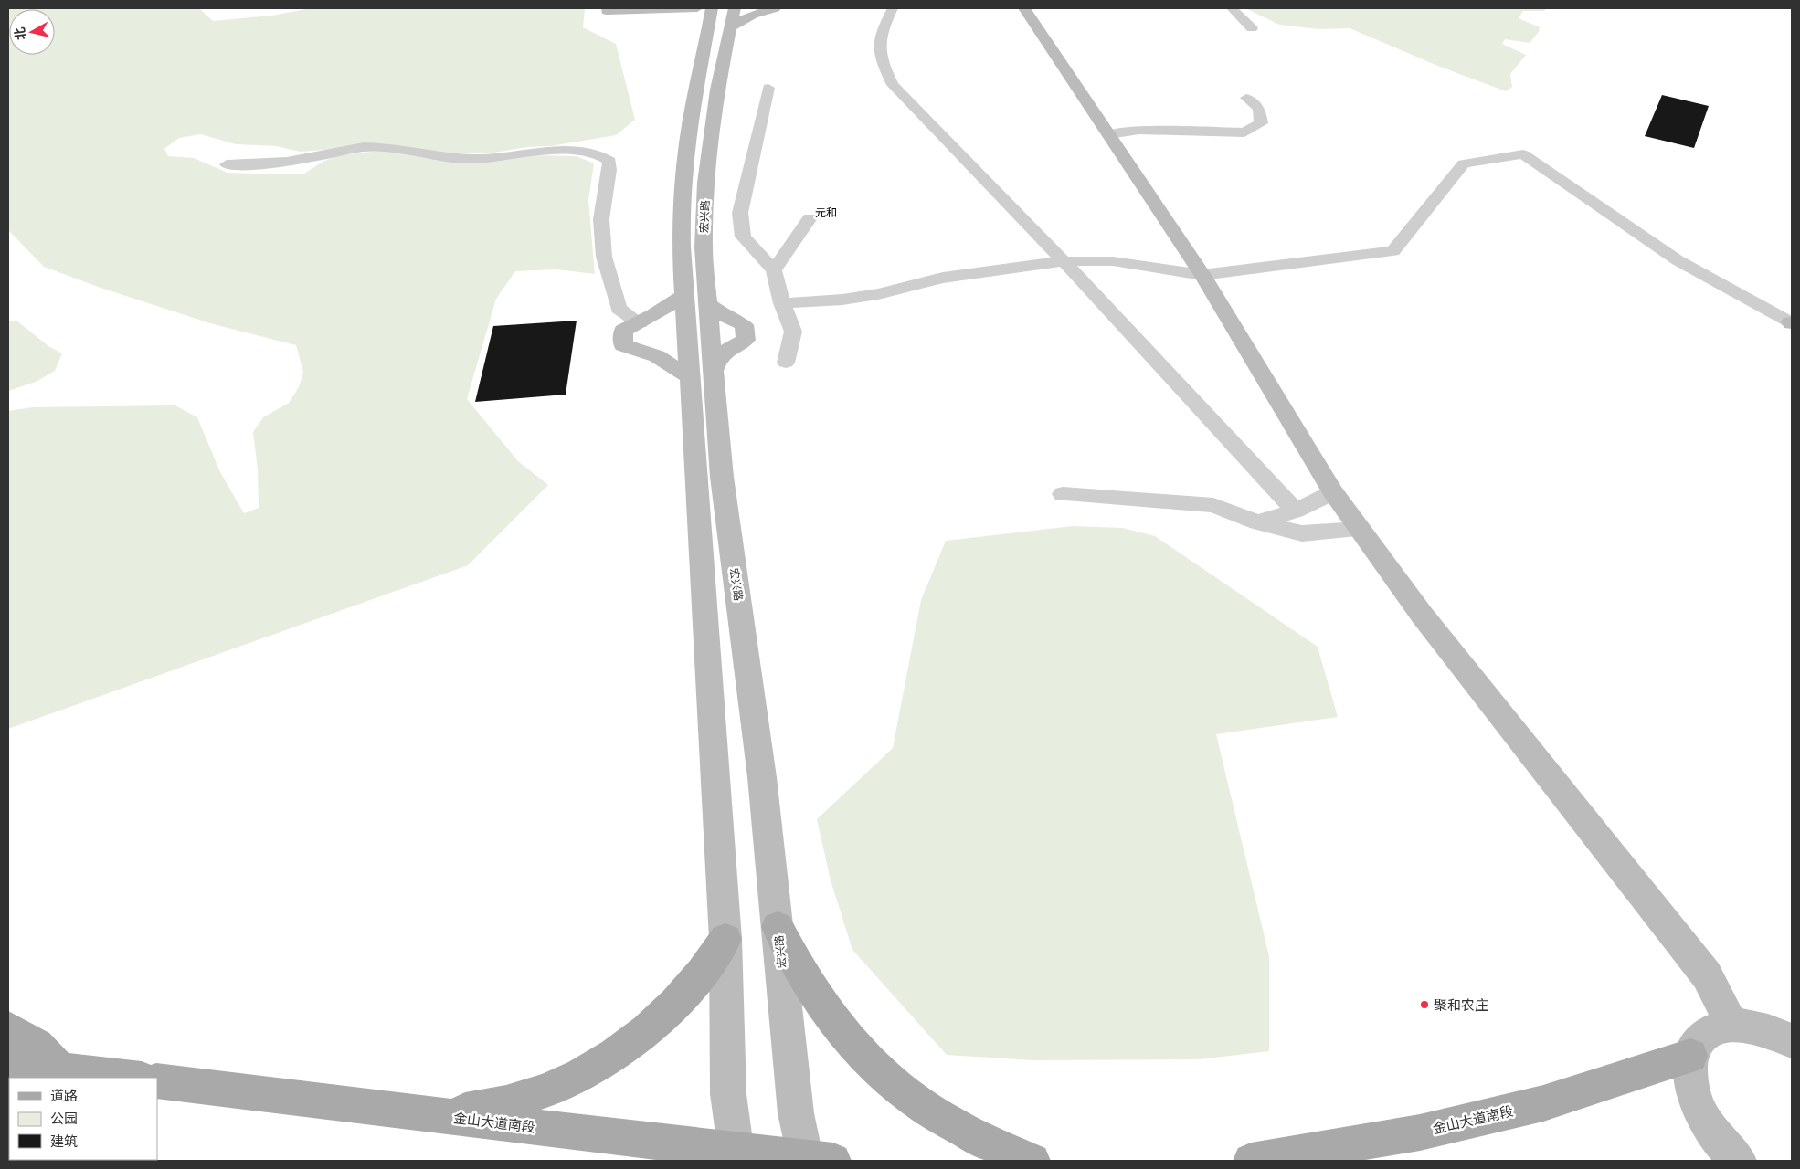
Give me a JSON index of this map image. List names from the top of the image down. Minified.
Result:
{"streets":{"main road":["金山大道南段"],"street":["宏兴路"]},"crossings":[["宏兴路","金山大道南段"]],"districts":["元和"],"places":["聚和农庄"],"legend":["道路","公园","建筑"],"north":"left"}
